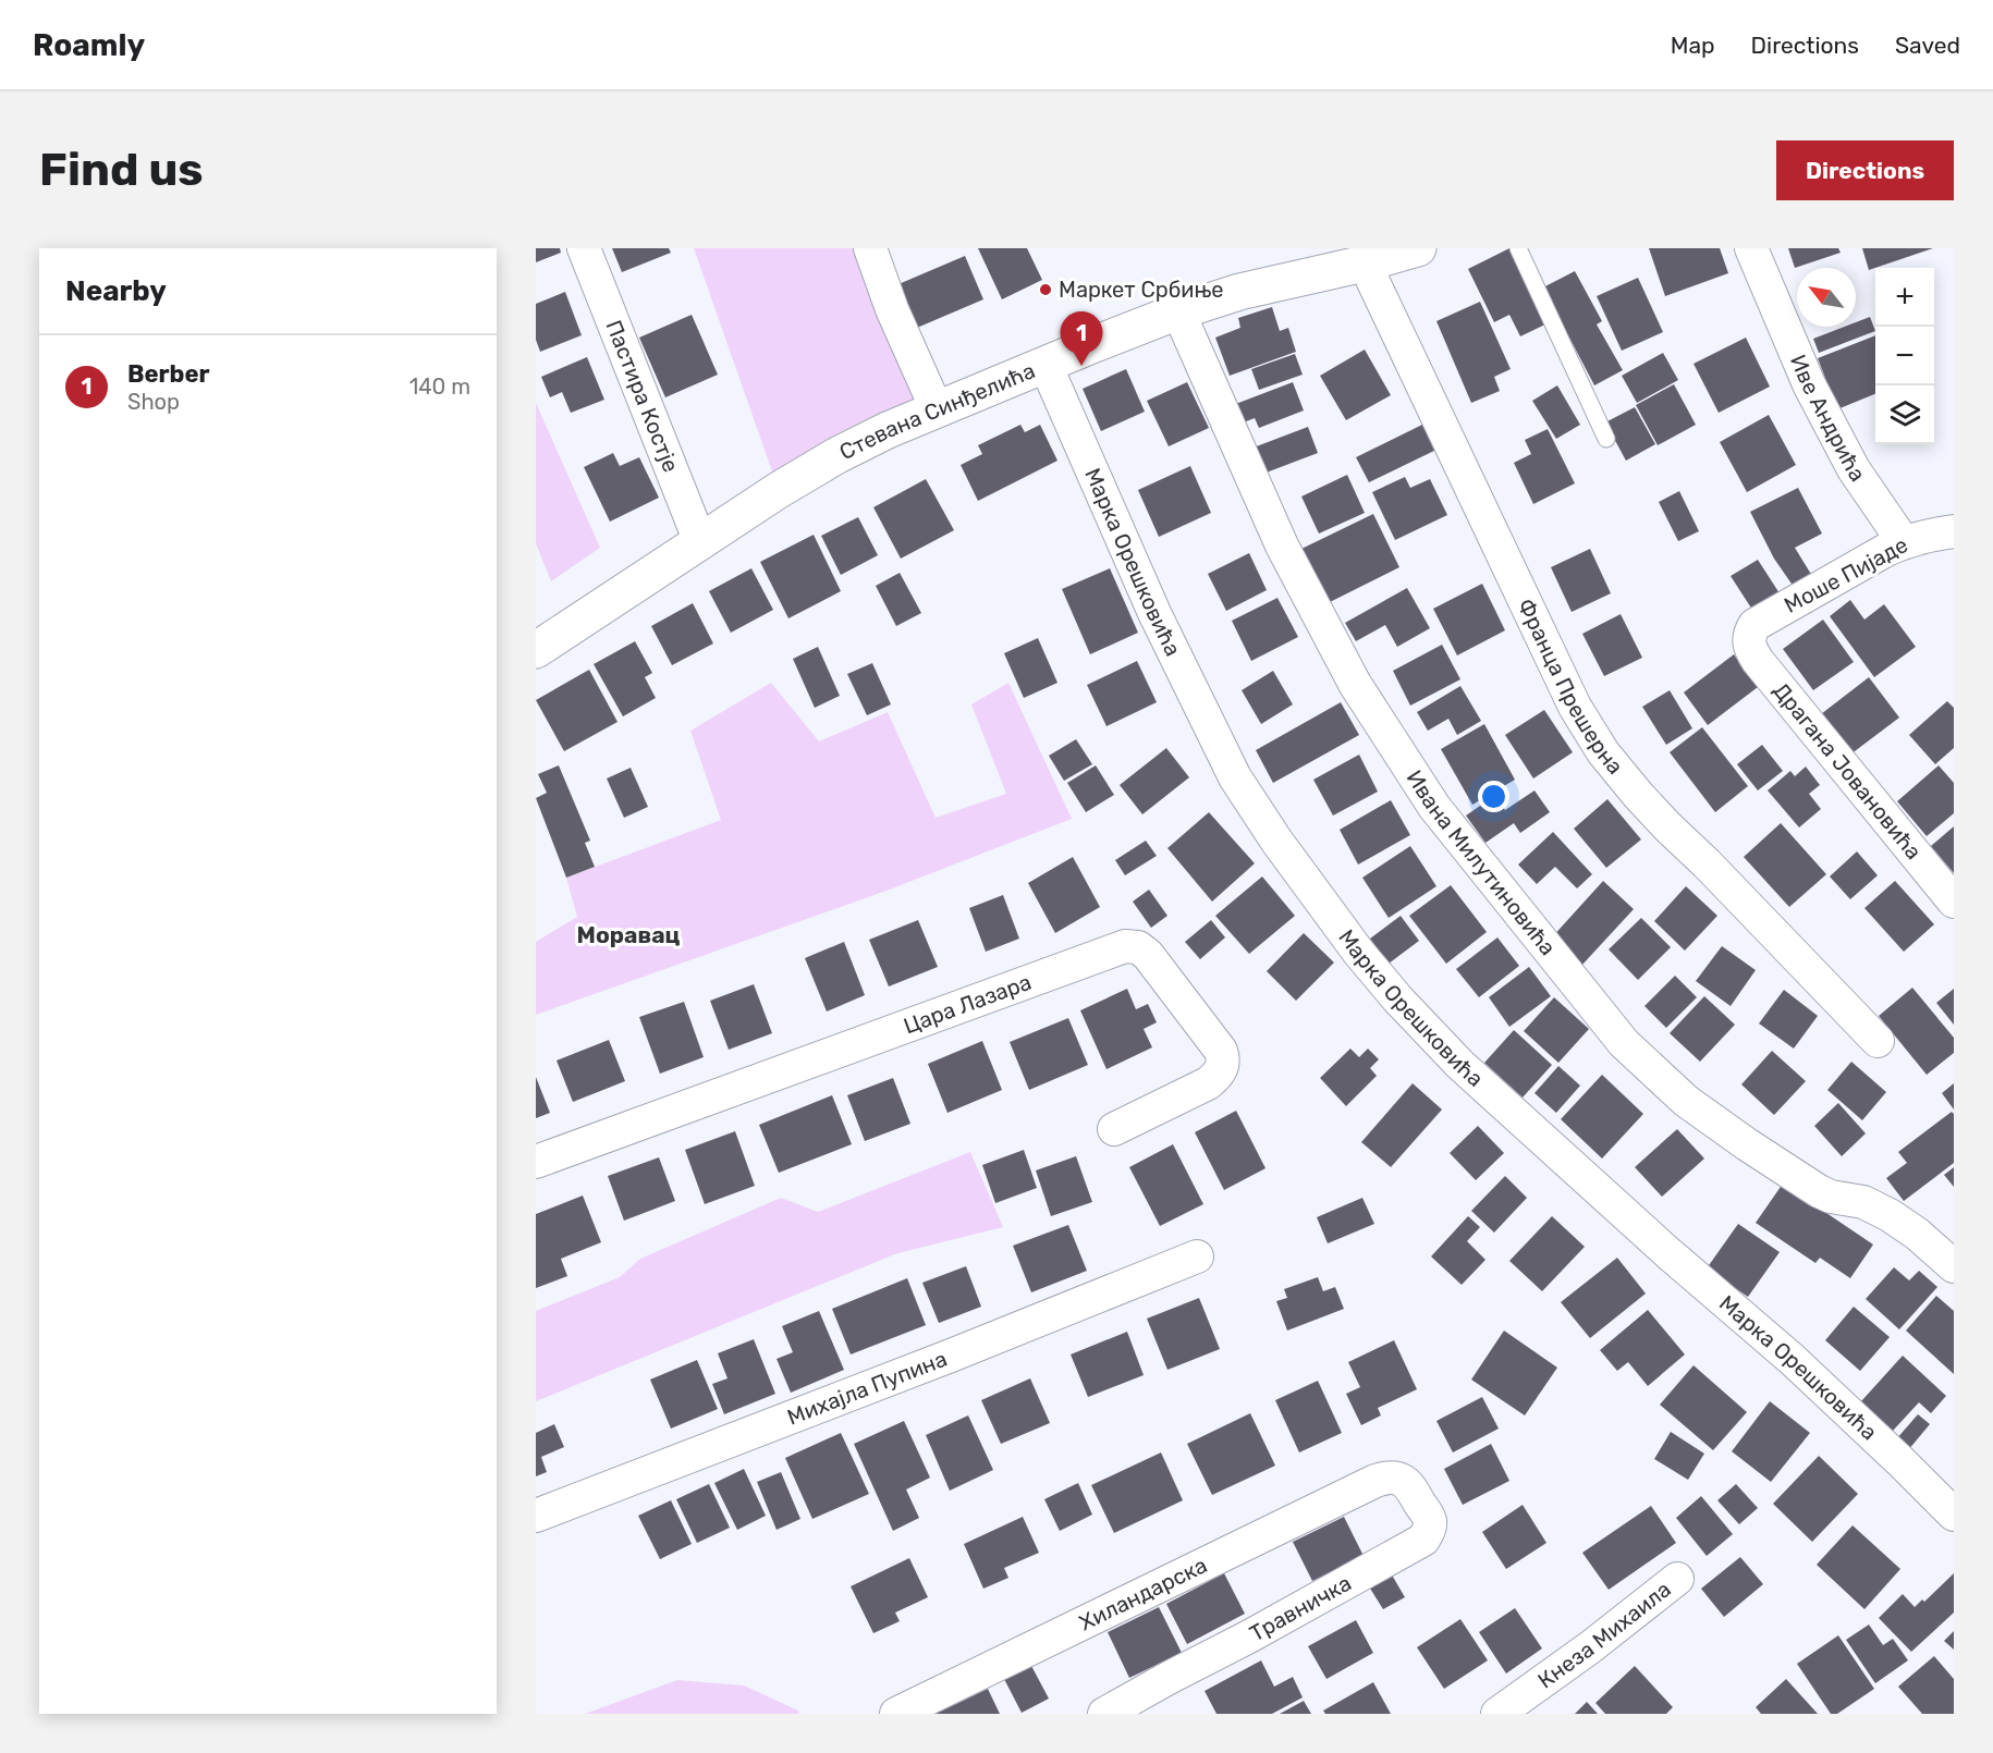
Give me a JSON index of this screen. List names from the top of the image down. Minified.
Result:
{"streets":{"street":["Пастира Костје","Стевана Синђелића","Иве Андрића","Марка Орешковића","Моше Пијаде","Франца Прешерна","Драгана Јовановића","Ивана Милутиновића","Цара Лазара","Михајла Пупина","Хиландарска","Травничка","Кнеза Михаила"]},"crossings":[["Пастира Костје","Стевана Синђелића"],["Стевана Синђелића","Марка Орешковића"],["Стевана Синђелића","Франца Прешерна"],["Стевана Синђелића","Ивана Милутиновића"],["Иве Андрића","Моше Пијаде"],["Моше Пијаде","Драгана Јовановића"],["Хиландарска","Травничка"]],"districts":["Моравац"],"places":["Маркет Србиње"],"north":"top left","page":{"header":"Roamly","nav":["Map","Directions","Saved"],"buttons":"Directions","title":"Find us","heading":"Nearby","map_buttons":["+","−"],"pins":"1","list":[{"mark":"1","name":"Berber","note":"Shop","value":"140 m"}]}}
